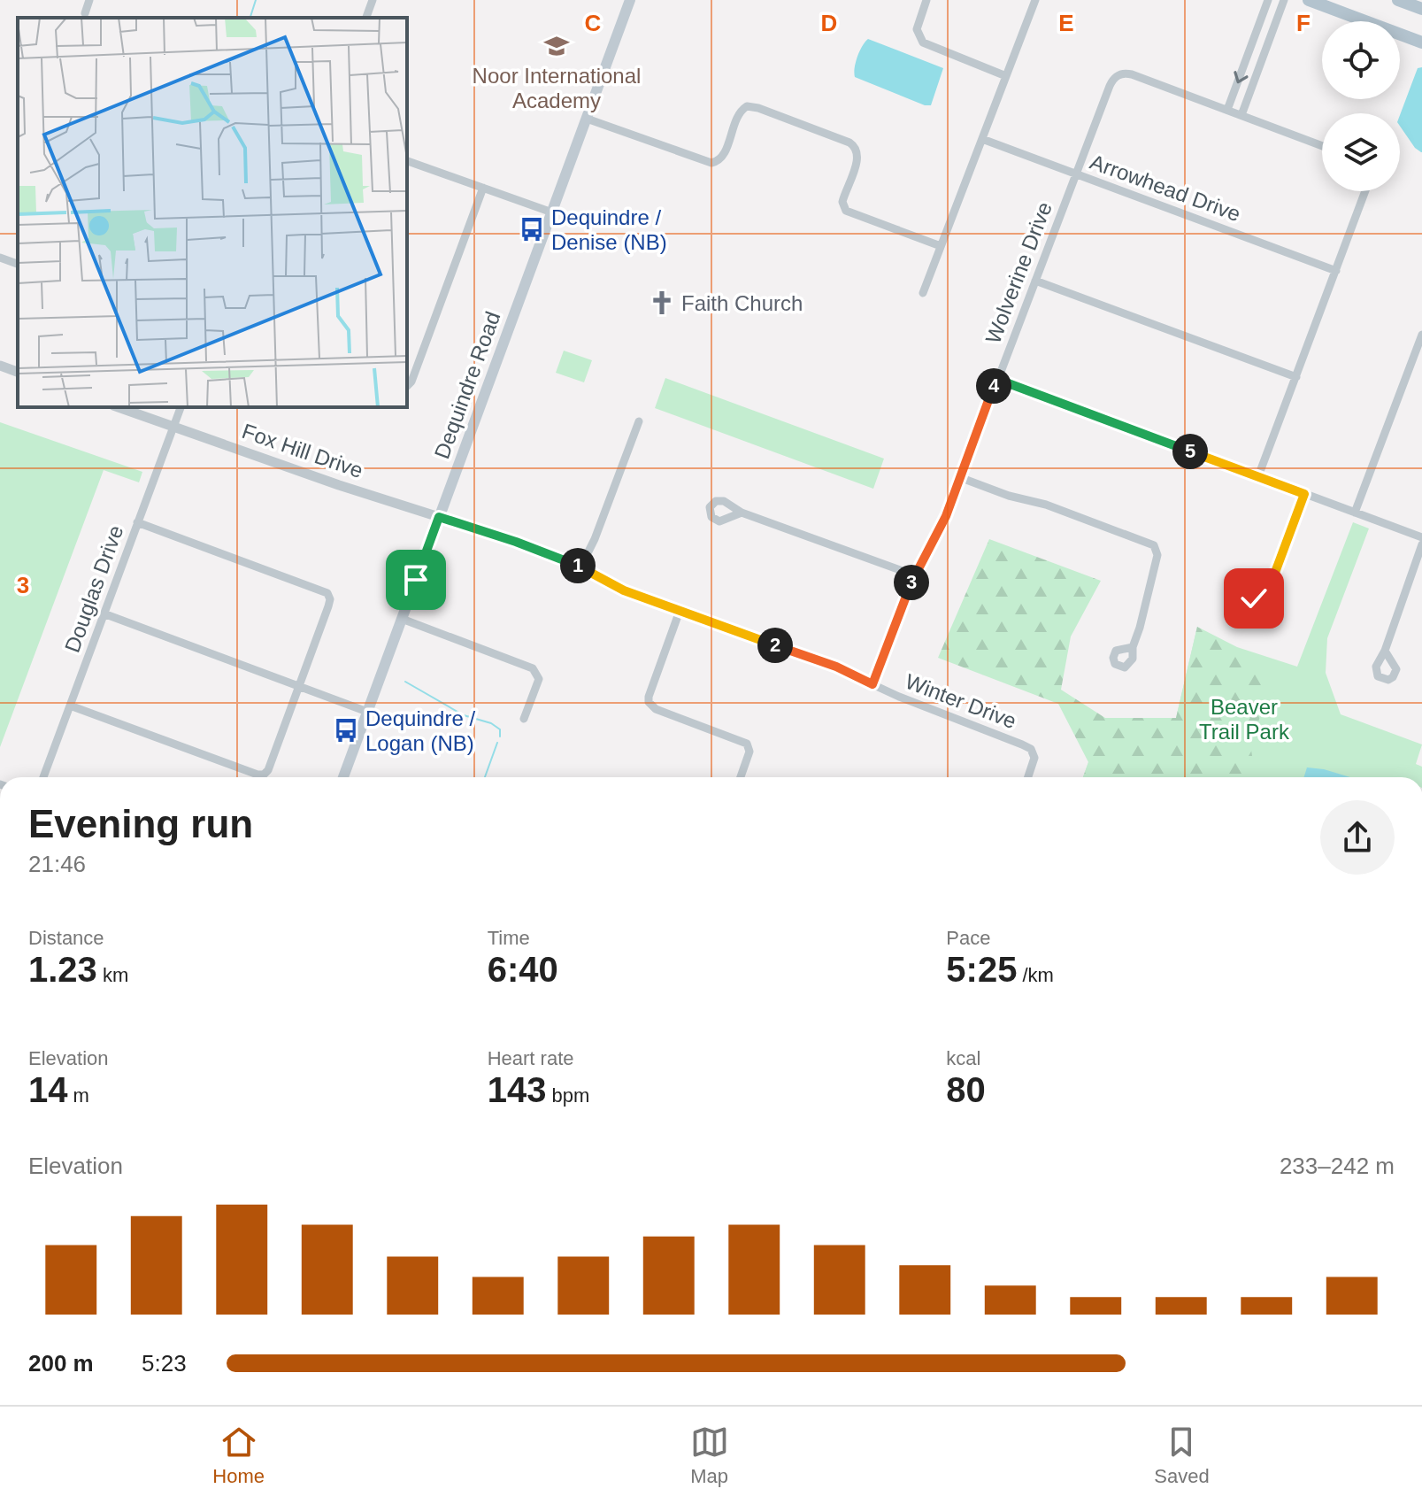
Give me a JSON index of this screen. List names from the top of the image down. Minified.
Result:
{"streets":{"main road":["Dequindre Road"],"street":["Arrowhead Drive","Wolverine Drive","Fox Hill Drive","Douglas Drive","Winter Drive"]},"crossings":[["Arrowhead Drive","Wolverine Drive"],["Wolverine Drive","Winter Drive"],["Dequindre Road","Fox Hill Drive"],["Dequindre Road","Winter Drive"],["Fox Hill Drive","Douglas Drive"],["Fox Hill Drive","Winter Drive"]],"parks":["Beaver Trail Park"],"places":{"school or university":["Noor International Academy"],"bus stop":["Dequindre / Denise (NB)","Dequindre / Logan (NB)"],"church":["Faith Church"]},"page":{"pins":["4","5","1","3","2"],"heading":["Evening run","21:46"],"stats":[["Distance","1.23 km"],["Time","6:40"],["Pace","5:25 /km"],["Elevation","14 m"],["Heart rate","143 bpm"],["kcal","80"]],"chart":["Elevation","233–242 m"],"list":[{"name":"200 m","note":"5:23"}],"tabs":["Home","Map","Saved"]},"grid":{"columns":["C","D","E","F"],"rows":["3"]}}
